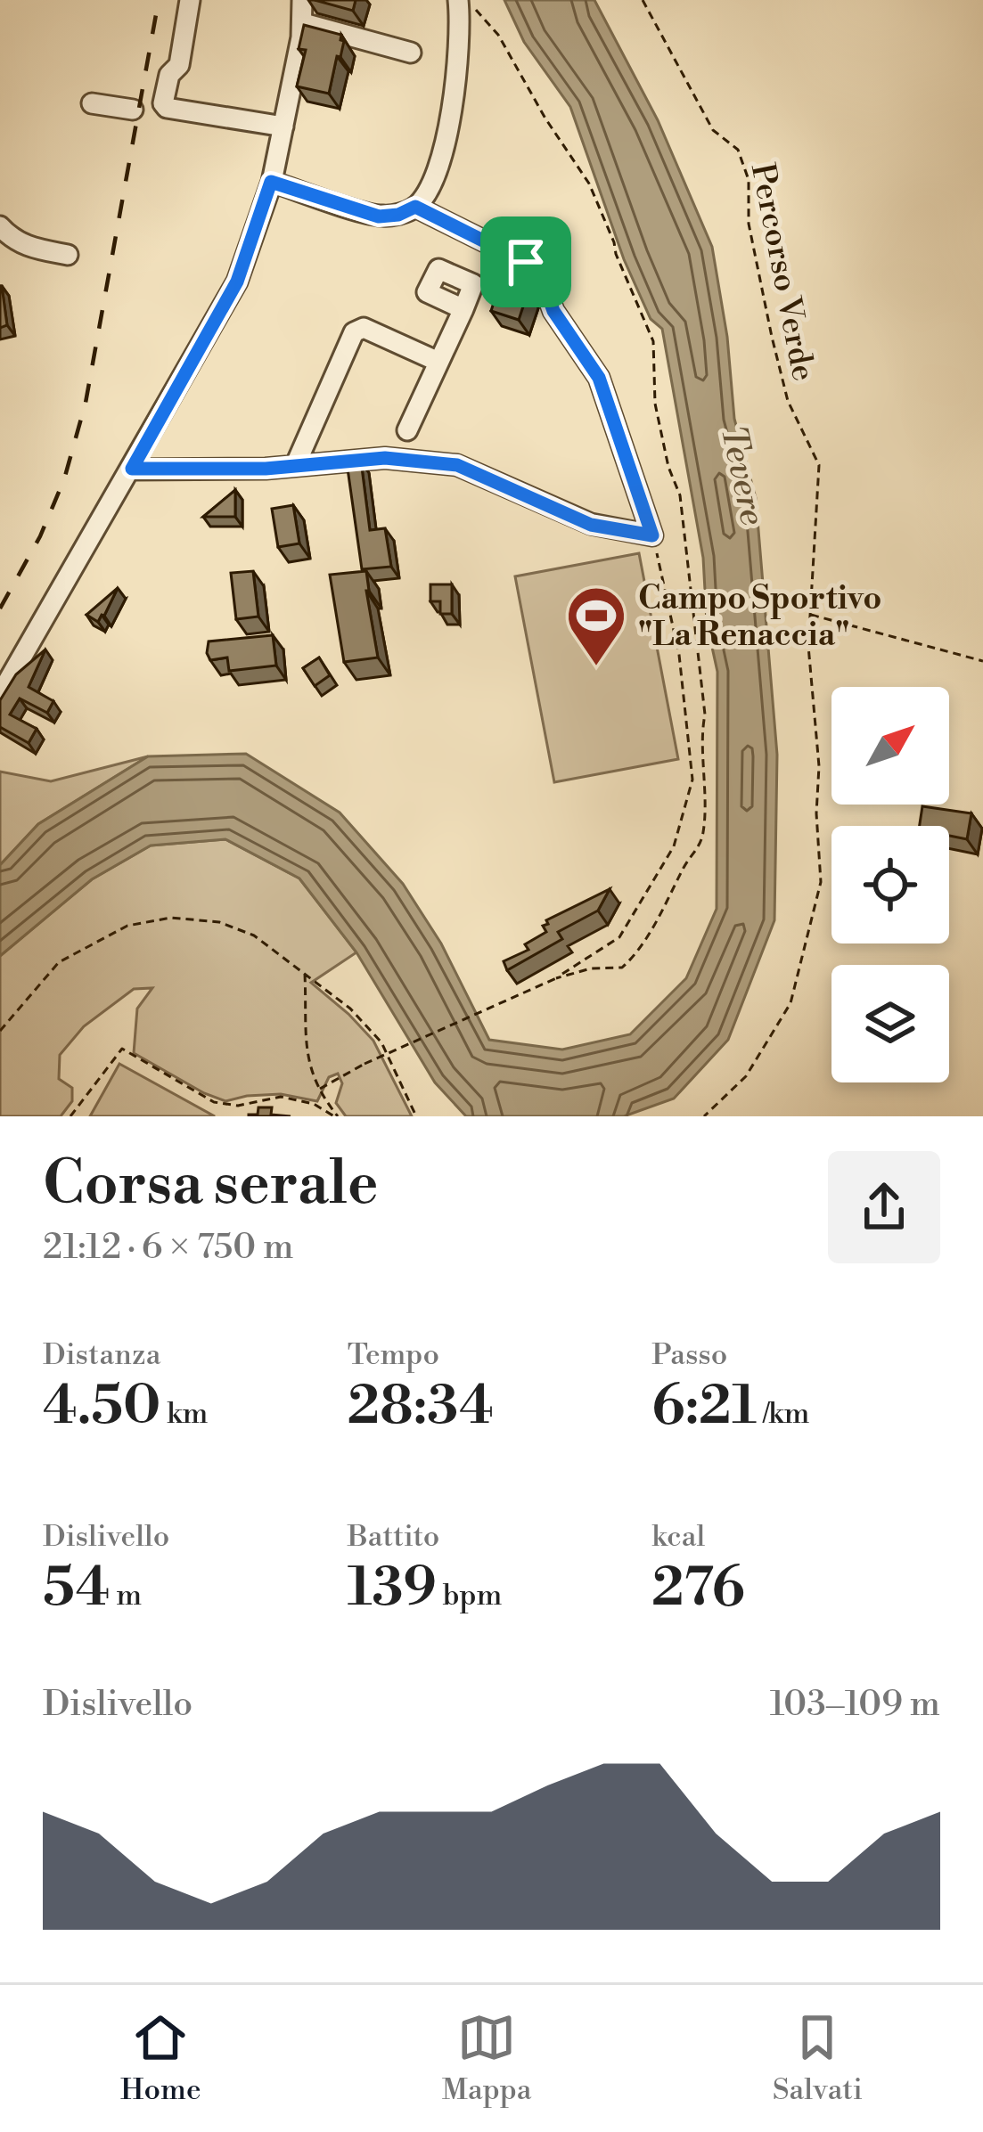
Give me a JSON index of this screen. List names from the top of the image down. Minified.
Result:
{"streets":{"path":["Percorso Verde"]},"water":["Tevere"],"places":{"sports":["Campo Sportivo \"La Renaccia\""]},"north":"top right","page":{"heading":["Corsa serale","21:12 · 6 × 750 m"],"stats":[["Distanza","4.50 km"],["Tempo","28:34"],["Passo","6:21 /km"],["Dislivello","54 m"],["Battito","139 bpm"],["kcal","276"]],"chart":["Dislivello","103–109 m"],"tabs":["Home","Mappa","Salvati"]}}
